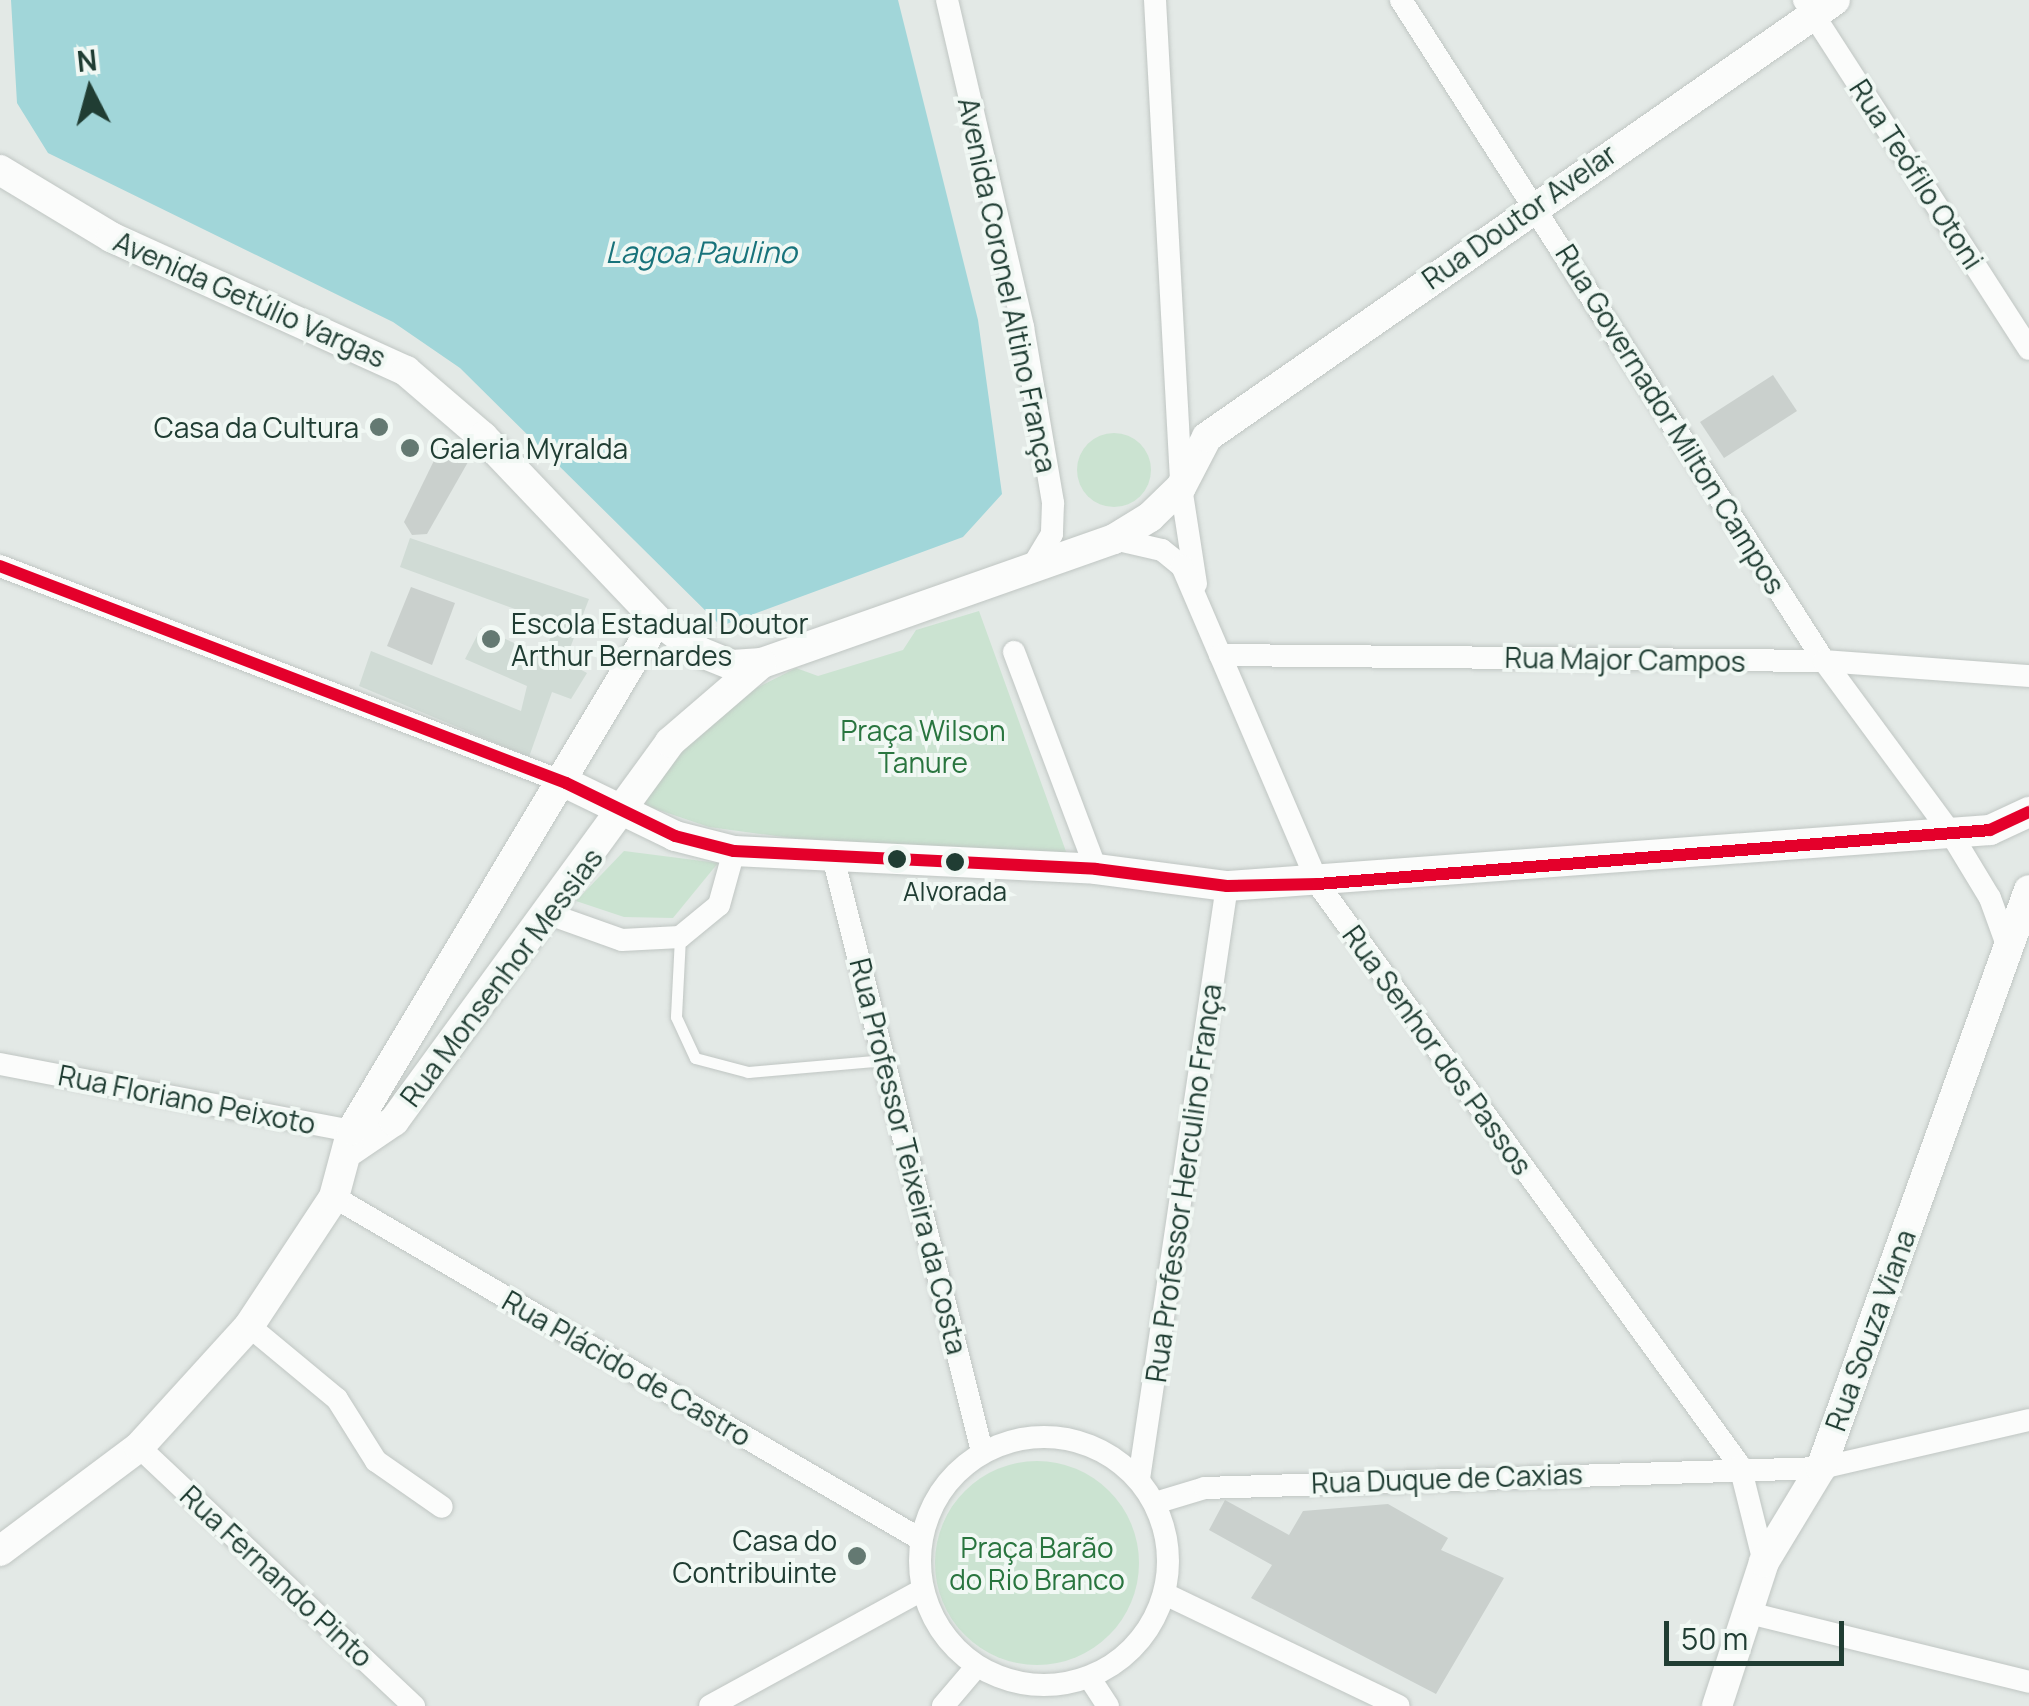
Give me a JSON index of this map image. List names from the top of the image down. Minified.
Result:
{"streets":{"main road":["Rua Doutor Avelar","Avenida Getúlio Vargas","Rua Monsenhor Messias","Rua Souza Viana"],"street":["Rua Teófilo Otoni","Avenida Coronel Altino França","Rua Governador Milton Campos","Rua Major Campos","Rua Senhor dos Passos","Rua Floriano Peixoto","Rua Professor Teixeira da Costa","Rua Professor Herculino França","Rua Plácido de Castro","Rua Duque de Caxias","Rua Fernando Pinto"]},"crossings":[["Rua Teófilo Otoni","Rua Doutor Avelar"],["Rua Doutor Avelar","Rua Governador Milton Campos"],["Rua Doutor Avelar","Rua Senhor dos Passos"],["Avenida Getúlio Vargas","Rua Monsenhor Messias"],["Rua Governador Milton Campos","Rua Major Campos"],["Rua Major Campos","Rua Senhor dos Passos"],["Rua Monsenhor Messias","Rua Floriano Peixoto"],["Rua Monsenhor Messias","Rua Plácido de Castro"],["Rua Monsenhor Messias","Rua Fernando Pinto"],["Rua Senhor dos Passos","Rua Souza Viana"],["Rua Senhor dos Passos","Rua Duque de Caxias"],["Rua Professor Teixeira da Costa","Rua Professor Herculino França"],["Rua Professor Teixeira da Costa","Rua Plácido de Castro"],["Rua Professor Teixeira da Costa","Rua Duque de Caxias"],["Rua Professor Herculino França","Rua Plácido de Castro"],["Rua Professor Herculino França","Rua Duque de Caxias"],["Rua Plácido de Castro","Rua Duque de Caxias"]],"water":["Lagoa Paulino"],"parks":["Praça Wilson Tanure","Praça Barão do Rio Branco"],"places":["Casa da Cultura","Galeria Myralda","Escola Estadual Doutor Arthur Bernardes","Alvorada","Casa do Contribuinte"],"scale_bar":"50 m","north":"top"}
